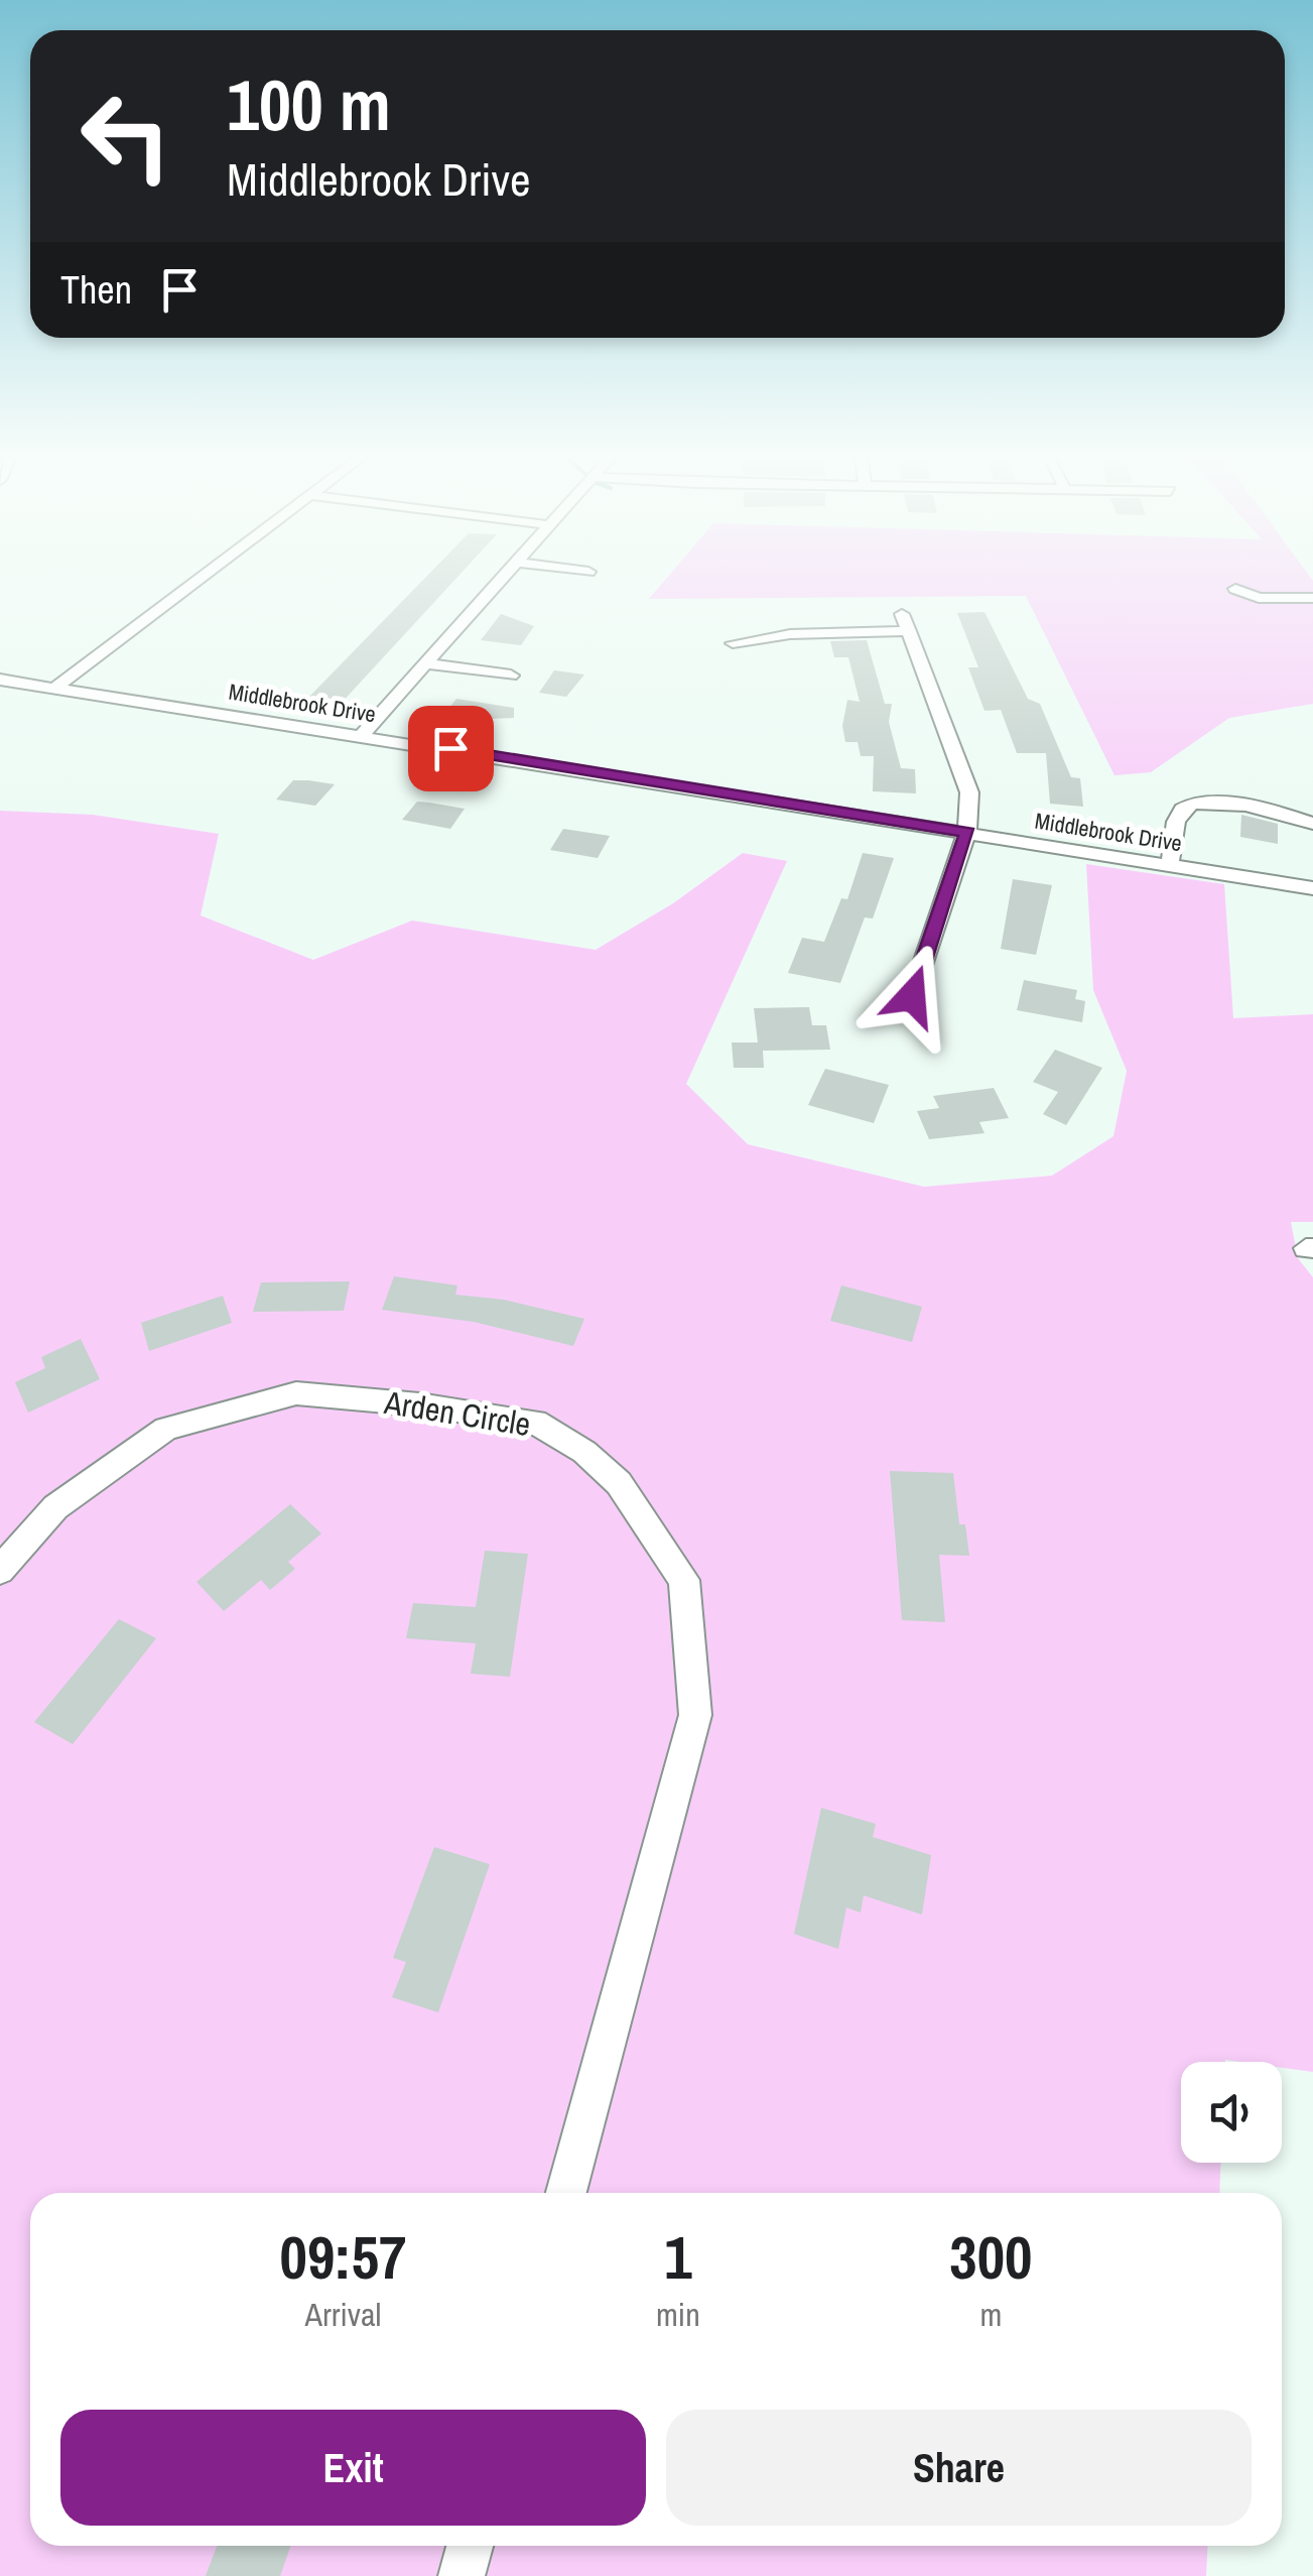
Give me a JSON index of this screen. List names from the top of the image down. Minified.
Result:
{"streets":{"street":["Middlebrook Drive","Arden Circle"]},"page":{"turn":["100 m","Middlebrook Drive"],"then":"Then","eta":["09:57","Arrival","1","min","300","m"],"buttons":["Exit","Share"]}}
